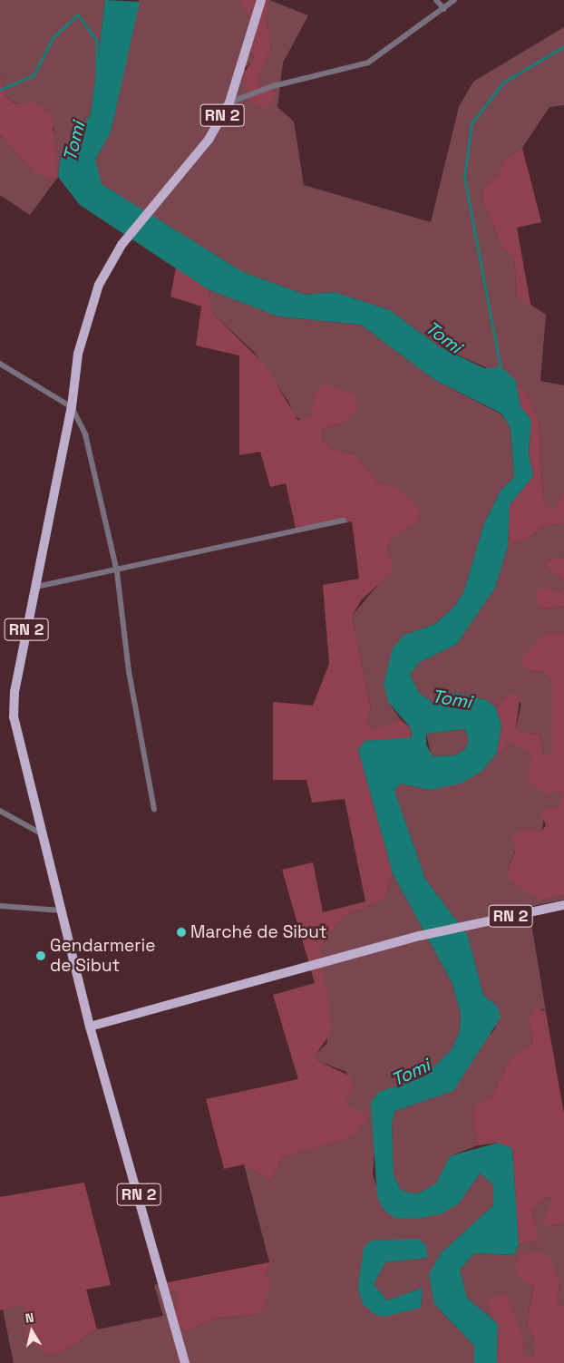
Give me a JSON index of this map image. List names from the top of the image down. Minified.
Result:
{"streets":{"main road":["RN 2"]},"water":["Tomi"],"places":["Marché de Sibut","Gendarmerie de Sibut"],"north":"top"}
